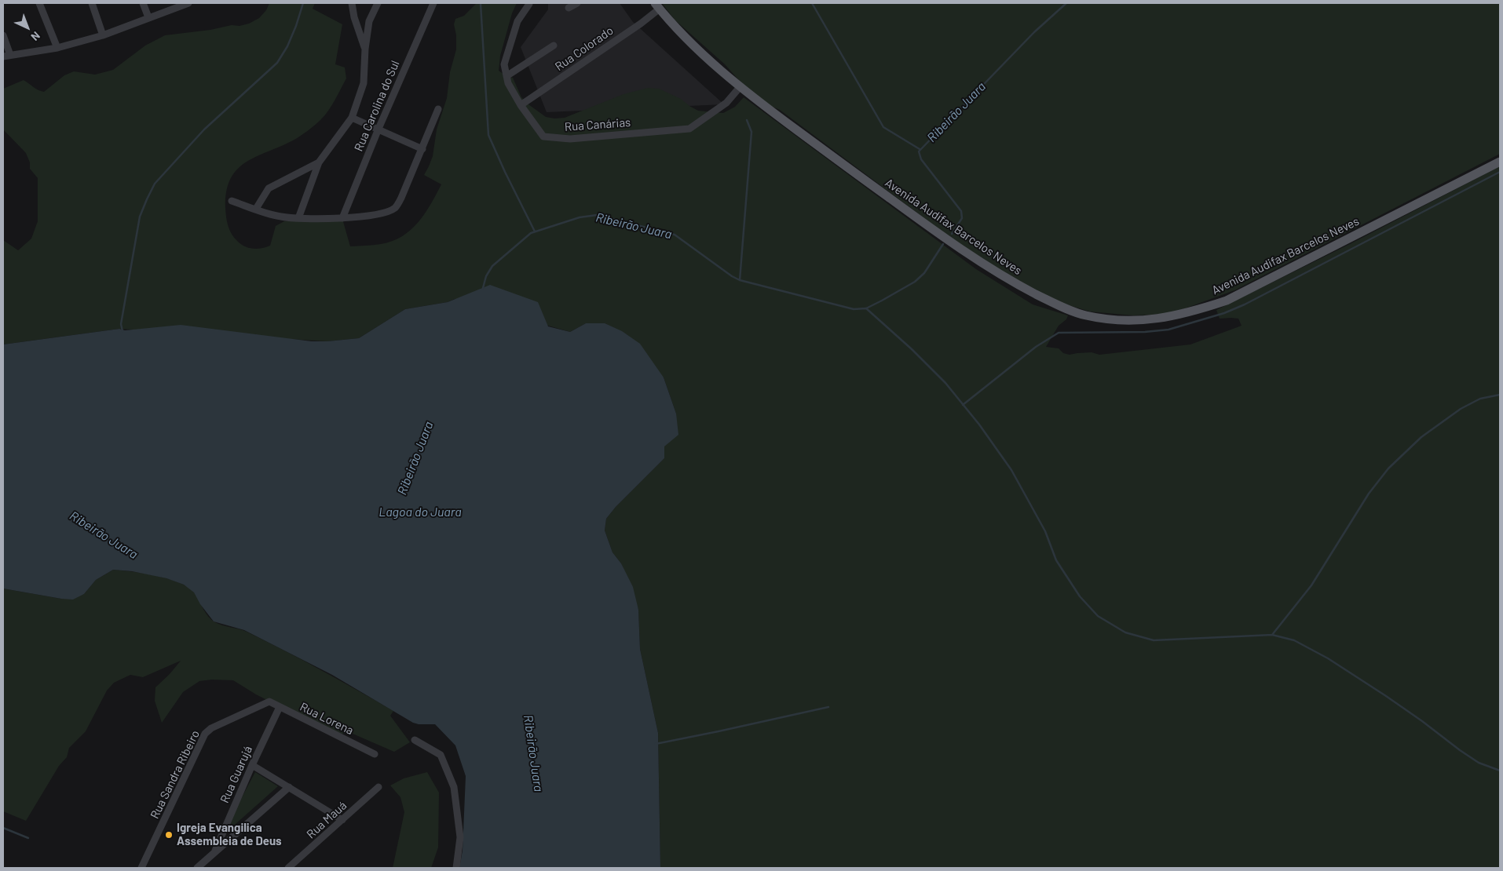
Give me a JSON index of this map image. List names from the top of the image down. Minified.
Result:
{"streets":{"main road":["Avenida Audifax Barcelos Neves"],"street":["Rua Colorado","Rua Carolina do Sul","Rua Canárias","Rua Lorena","Rua Sandra Ribeiro","Rua Guarujá","Rua Mauá"]},"crossings":[["Rua Colorado","Rua Canárias"],["Rua Colorado","Avenida Audifax Barcelos Neves"],["Rua Canárias","Avenida Audifax Barcelos Neves"],["Rua Lorena","Rua Sandra Ribeiro"],["Rua Lorena","Rua Guarujá"]],"water":["Ribeirão Juara","Lagoa do Juara"],"places":["Igreja Evangilica Assembleia de Deus"],"north":"bottom right"}
